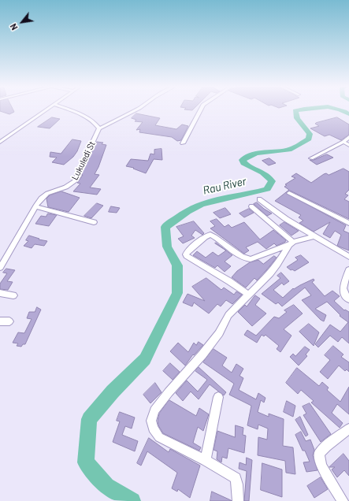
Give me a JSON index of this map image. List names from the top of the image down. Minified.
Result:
{"streets":{"street":["Lukuledi St"]},"water":["Rau River"],"north":"bottom left"}
